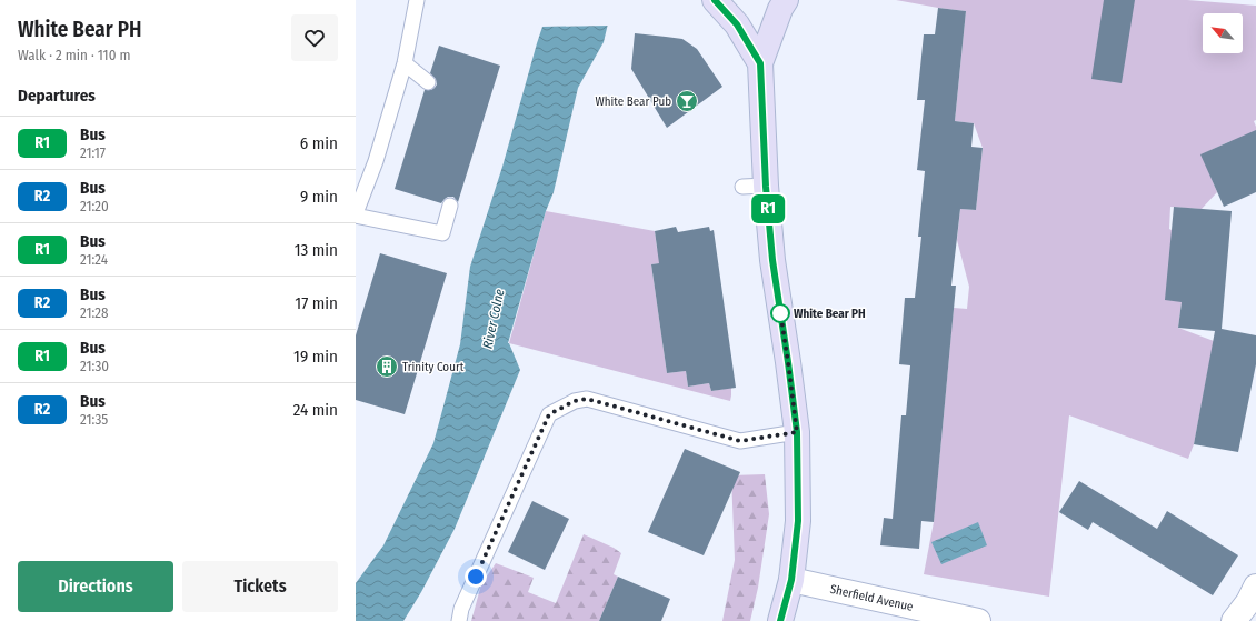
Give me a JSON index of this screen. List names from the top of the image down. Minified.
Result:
{"streets":{"street":["Sherfield Avenue"]},"water":["River Colne"],"places":{"bar":["White Bear Pub"],"other":["White Bear PH"],"building":["Trinity Court"]},"lines":["bus line R1"],"north":"top left","page":{"heading":[["White Bear PH","Walk · 2 min · 110 m"],"Departures"],"on_map":"R1","list":[{"mark":"R1","name":"Bus","note":"21:17","value":"6 min"},{"mark":"R2","name":"Bus","note":"21:20","value":"9 min"},{"mark":"R1","name":"Bus","note":"21:24","value":"13 min"},{"mark":"R2","name":"Bus","note":"21:28","value":"17 min"},{"mark":"R1","name":"Bus","note":"21:30","value":"19 min"},{"mark":"R2","name":"Bus","note":"21:35","value":"24 min"}],"buttons":["Directions","Tickets"]}}
